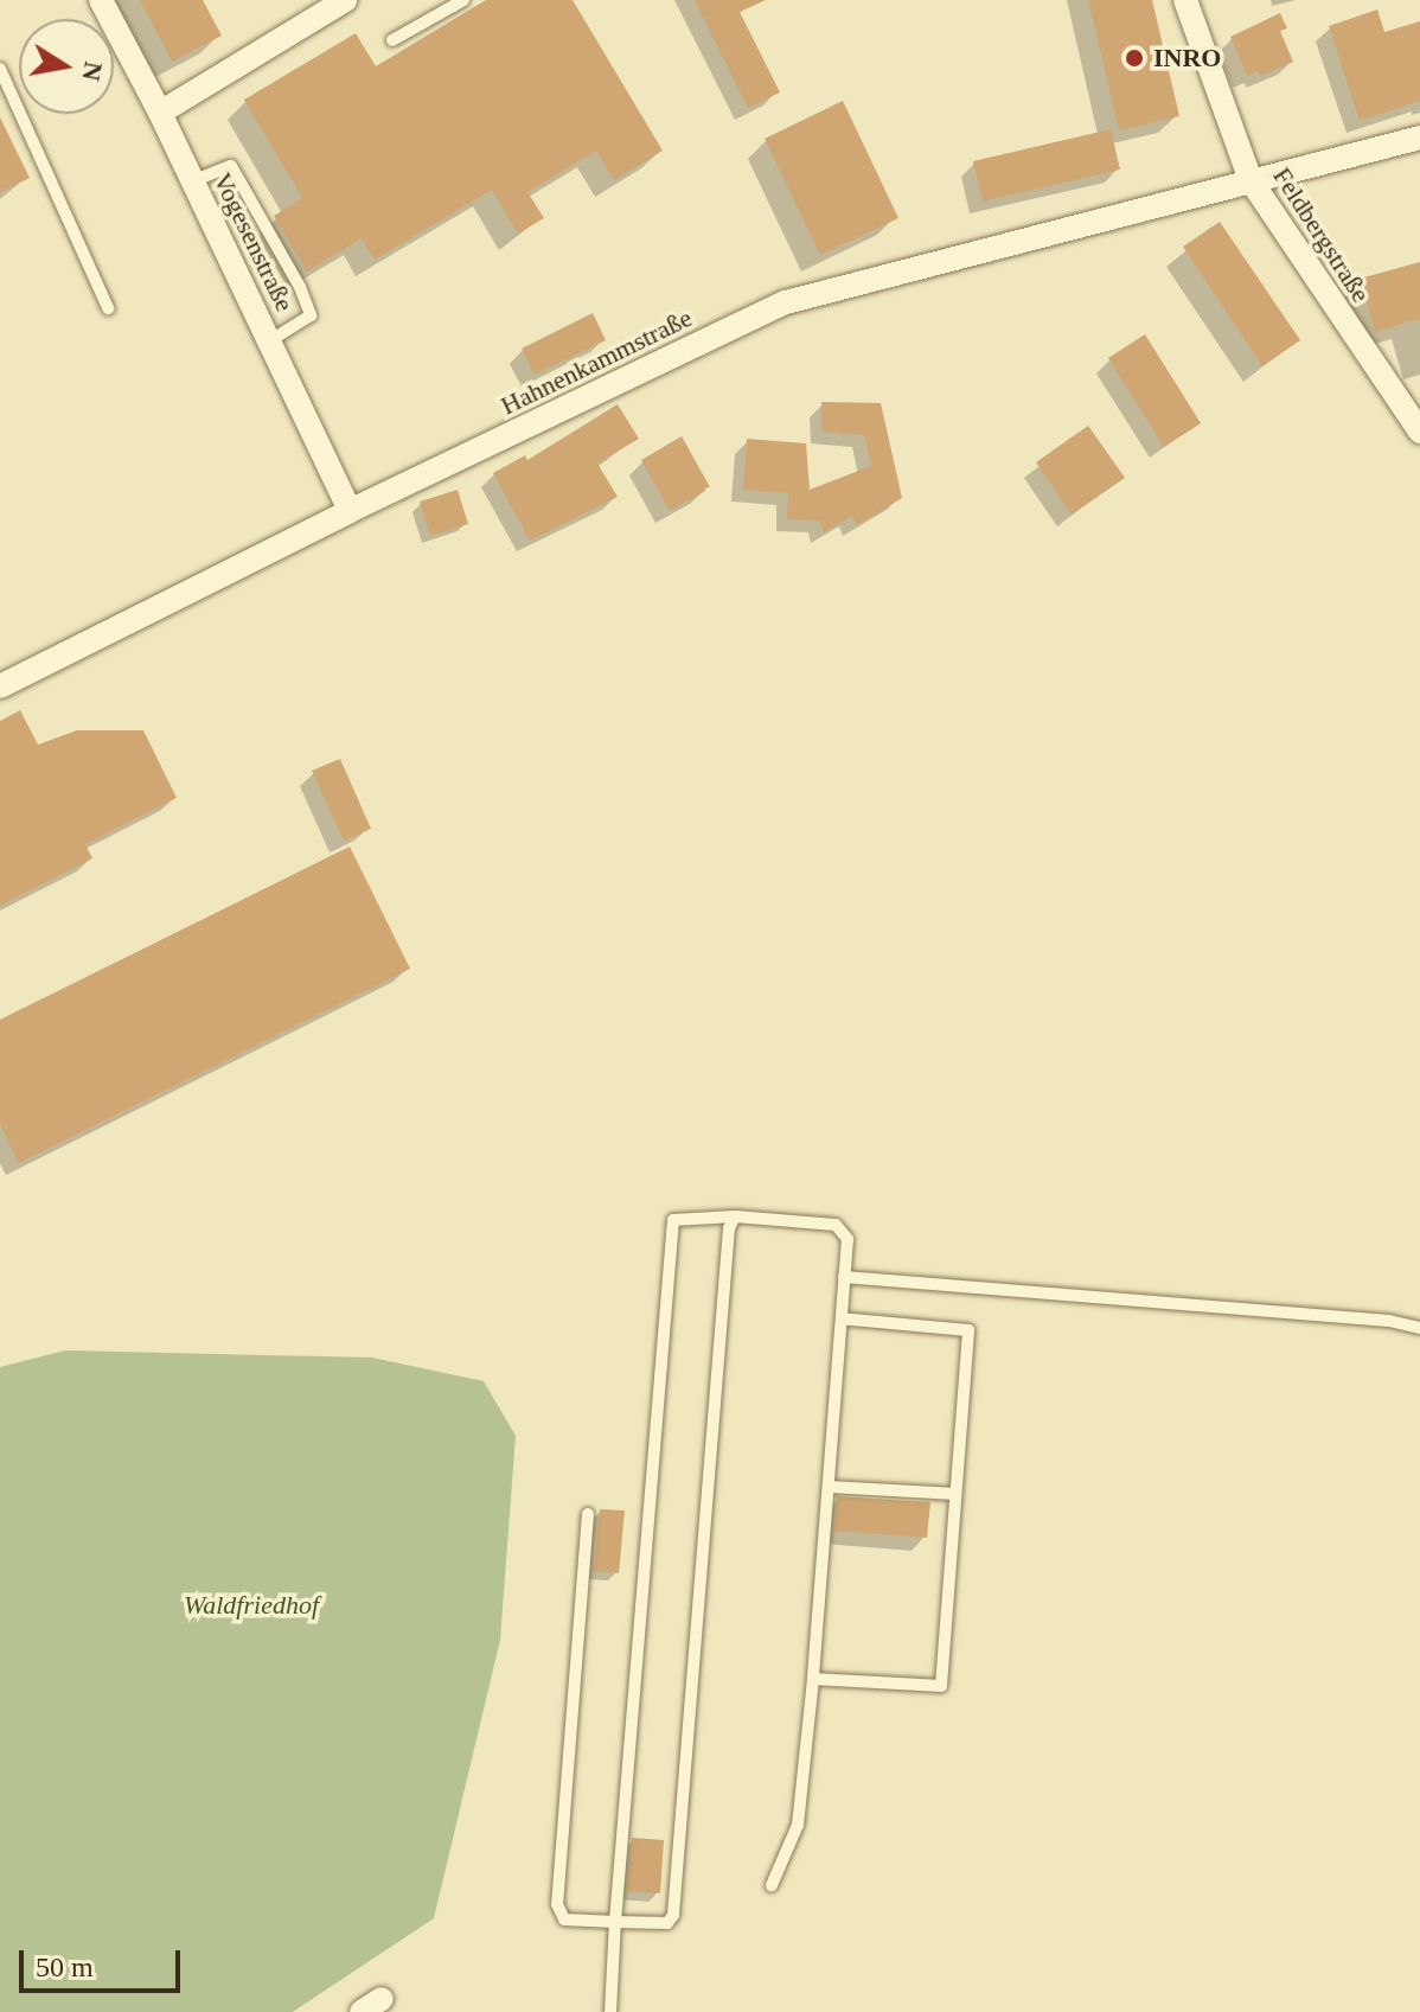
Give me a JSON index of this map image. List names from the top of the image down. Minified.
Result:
{"streets":{"street":["Feldbergstraße","Vogesenstraße","Hahnenkammstraße"]},"crossings":[["Feldbergstraße","Hahnenkammstraße"],["Vogesenstraße","Hahnenkammstraße"]],"parks":["Waldfriedhof"],"places":["INRO"],"scale_bar":"50 m","north":"right"}
